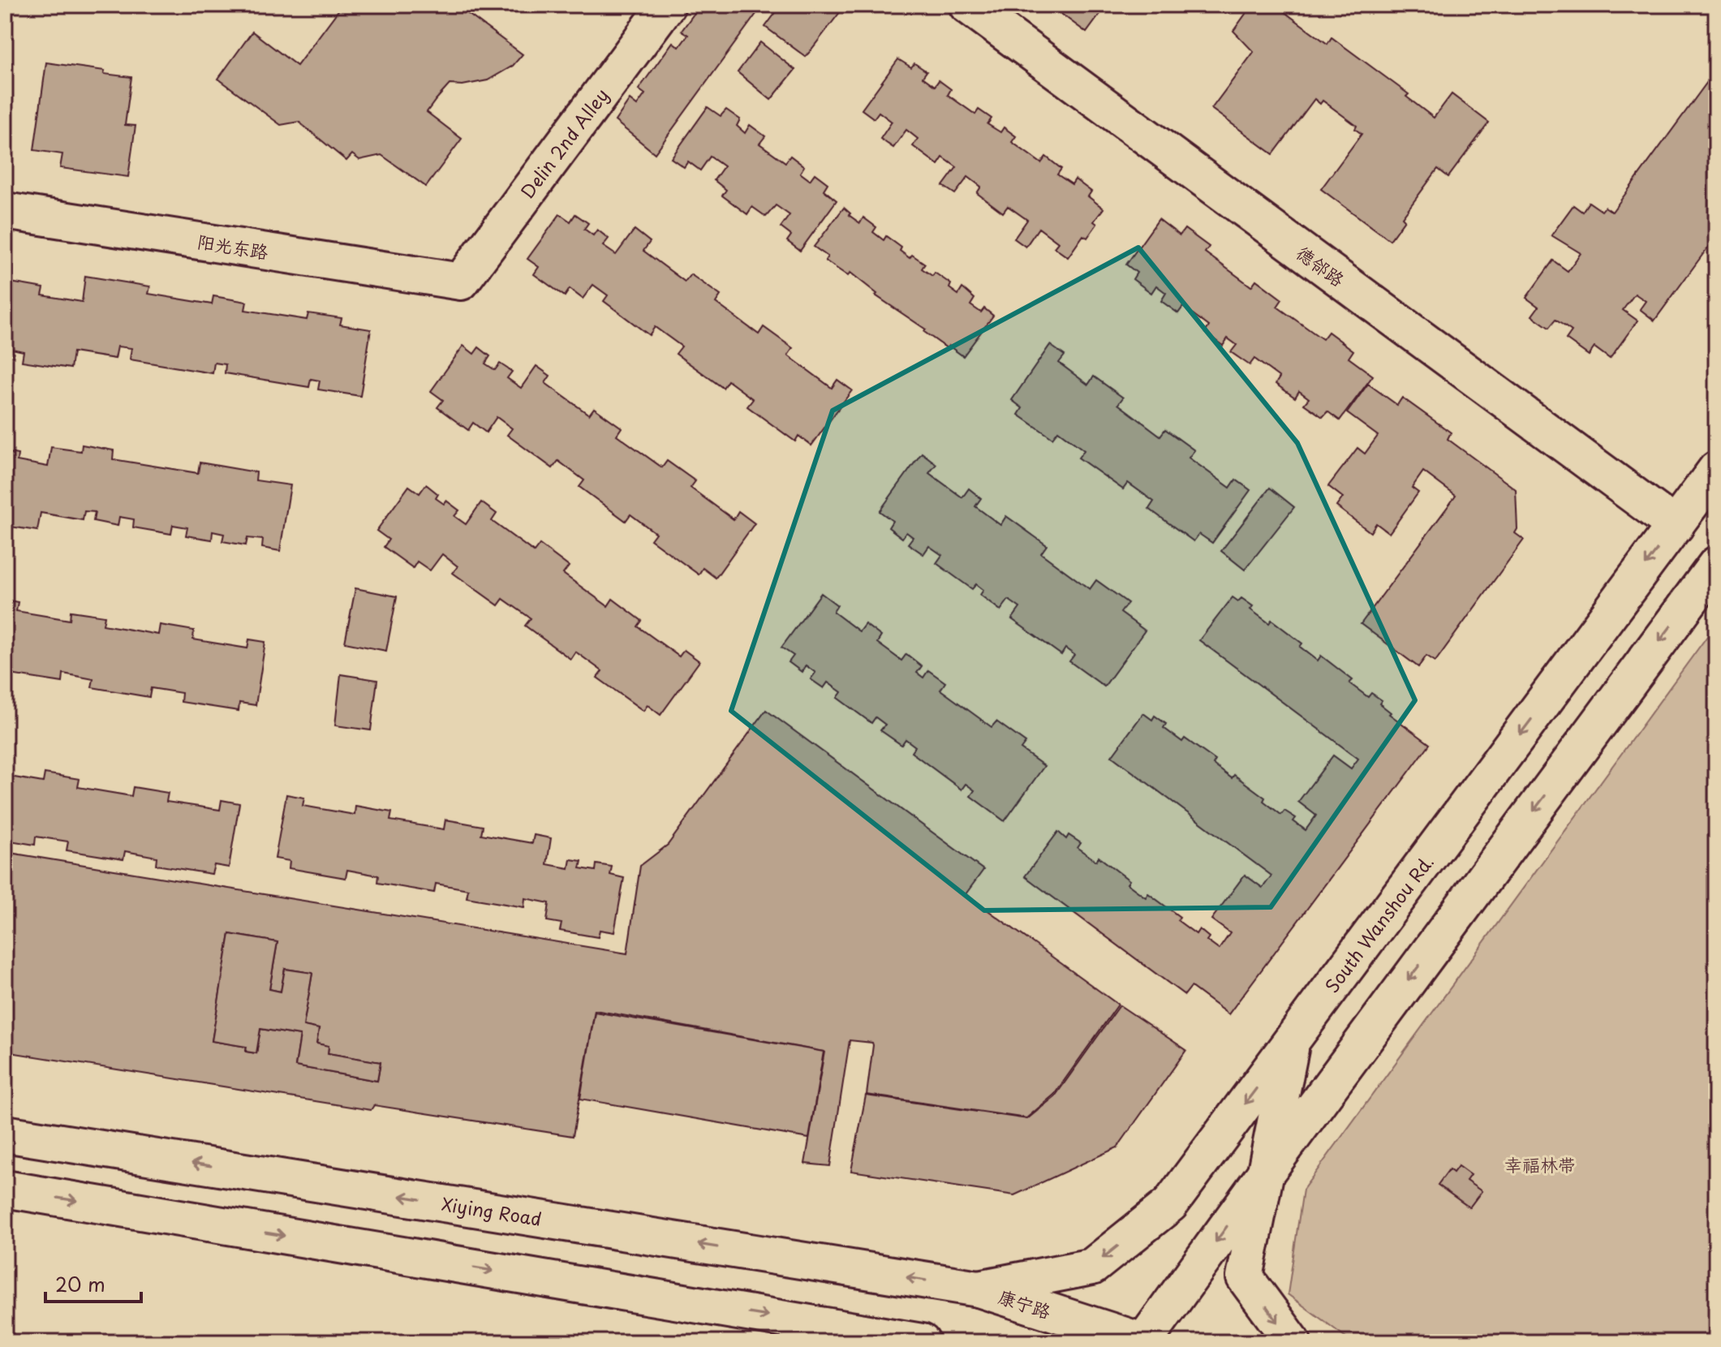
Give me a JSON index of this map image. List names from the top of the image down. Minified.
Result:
{"streets":{"main road":["Delin 2nd Alley","阳光东路","德邻路","South Wanshou Rd.","Xiying Road","康宁路"]},"crossings":[["Delin 2nd Alley","阳光东路"],["德邻路","South Wanshou Rd."],["South Wanshou Rd.","Xiying Road"],["South Wanshou Rd.","康宁路"],["Xiying Road","康宁路"]],"parks":["幸福林带"],"scale_bar":"20 m"}
